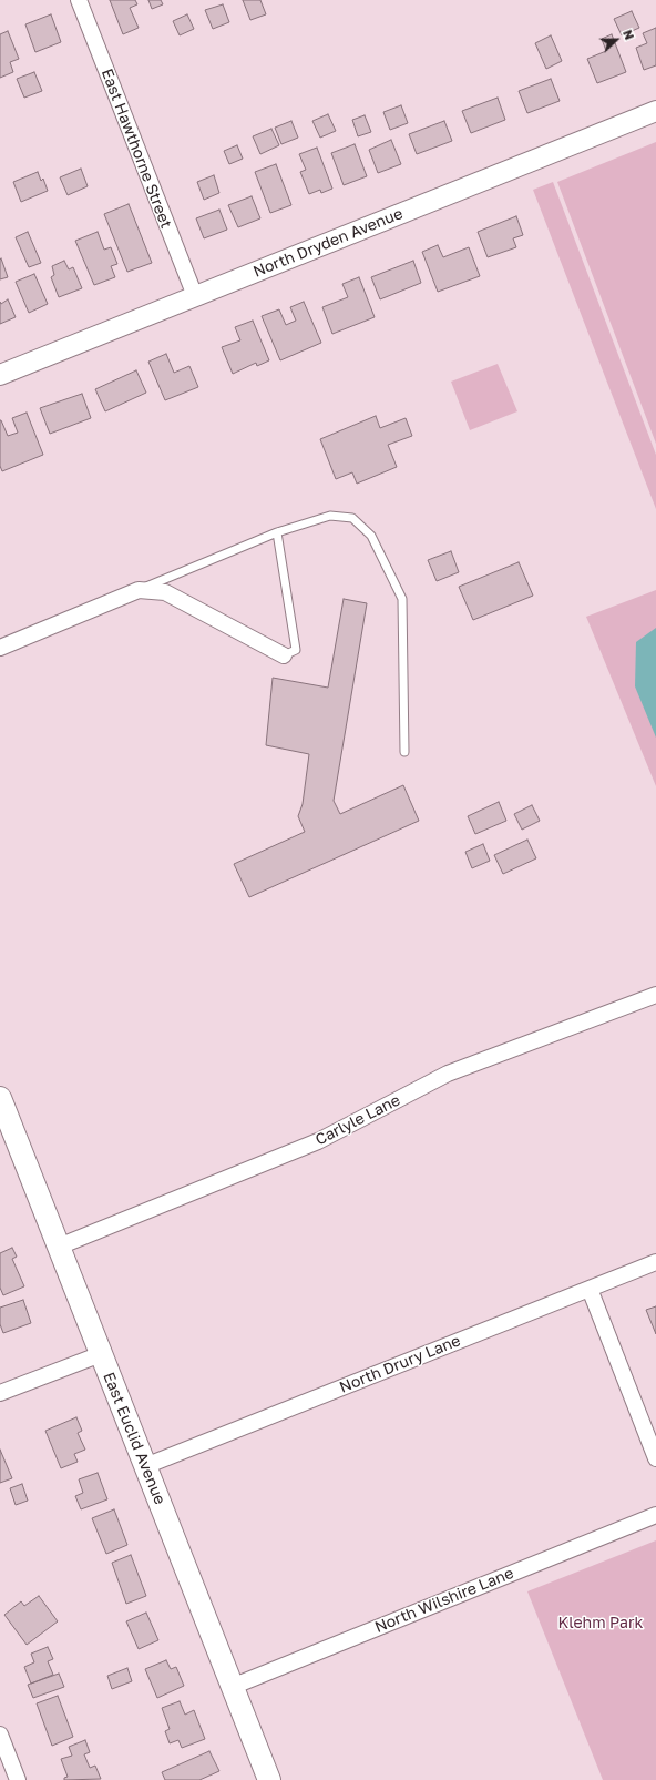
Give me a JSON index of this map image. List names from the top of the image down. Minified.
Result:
{"streets":{"main road":["East Euclid Avenue"],"street":["East Hawthorne Street","North Dryden Avenue","Carlyle Lane","North Drury Lane","North Wilshire Lane"]},"crossings":[["East Hawthorne Street","North Dryden Avenue"],["Carlyle Lane","East Euclid Avenue"],["North Drury Lane","East Euclid Avenue"],["East Euclid Avenue","North Wilshire Lane"]],"parks":["Klehm Park"],"north":"right"}
